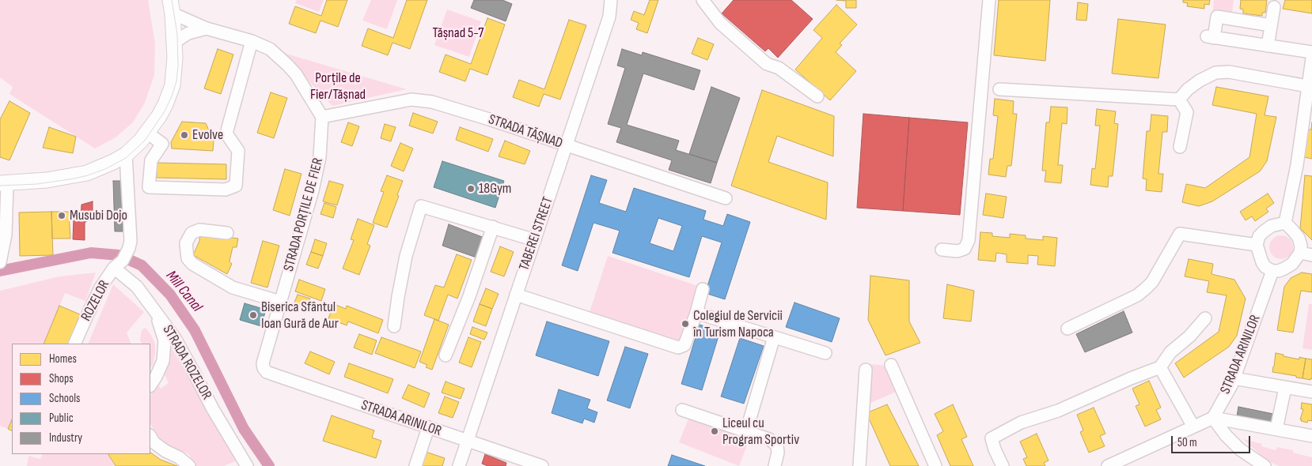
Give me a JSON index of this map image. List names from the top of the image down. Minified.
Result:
{"streets":{"street":["STRADA TĂȘNAD","STRADA PORȚILE DE FIER","TABEREI STREET","ROZELOR","STRADA ARINILOR","STRADA ROZELOR"]},"crossings":[["STRADA TĂȘNAD","STRADA PORȚILE DE FIER"],["STRADA TĂȘNAD","TABEREI STREET"],["STRADA PORȚILE DE FIER","STRADA ARINILOR"],["TABEREI STREET","STRADA ARINILOR"],["ROZELOR","STRADA ROZELOR"]],"water":["Mill Canal"],"parks":["Tășnad 5-7","Porțile de Fier/Tășnad"],"places":["Evolve","18Gym","Musubi Dojo","Biserica Sfântul Ioan Gură de Aur","Colegiul de Servicii în Turism Napoca","Liceul cu Program Sportiv"],"legend":["Homes","Shops","Schools","Public","Industry"],"scale_bar":"50 m"}
